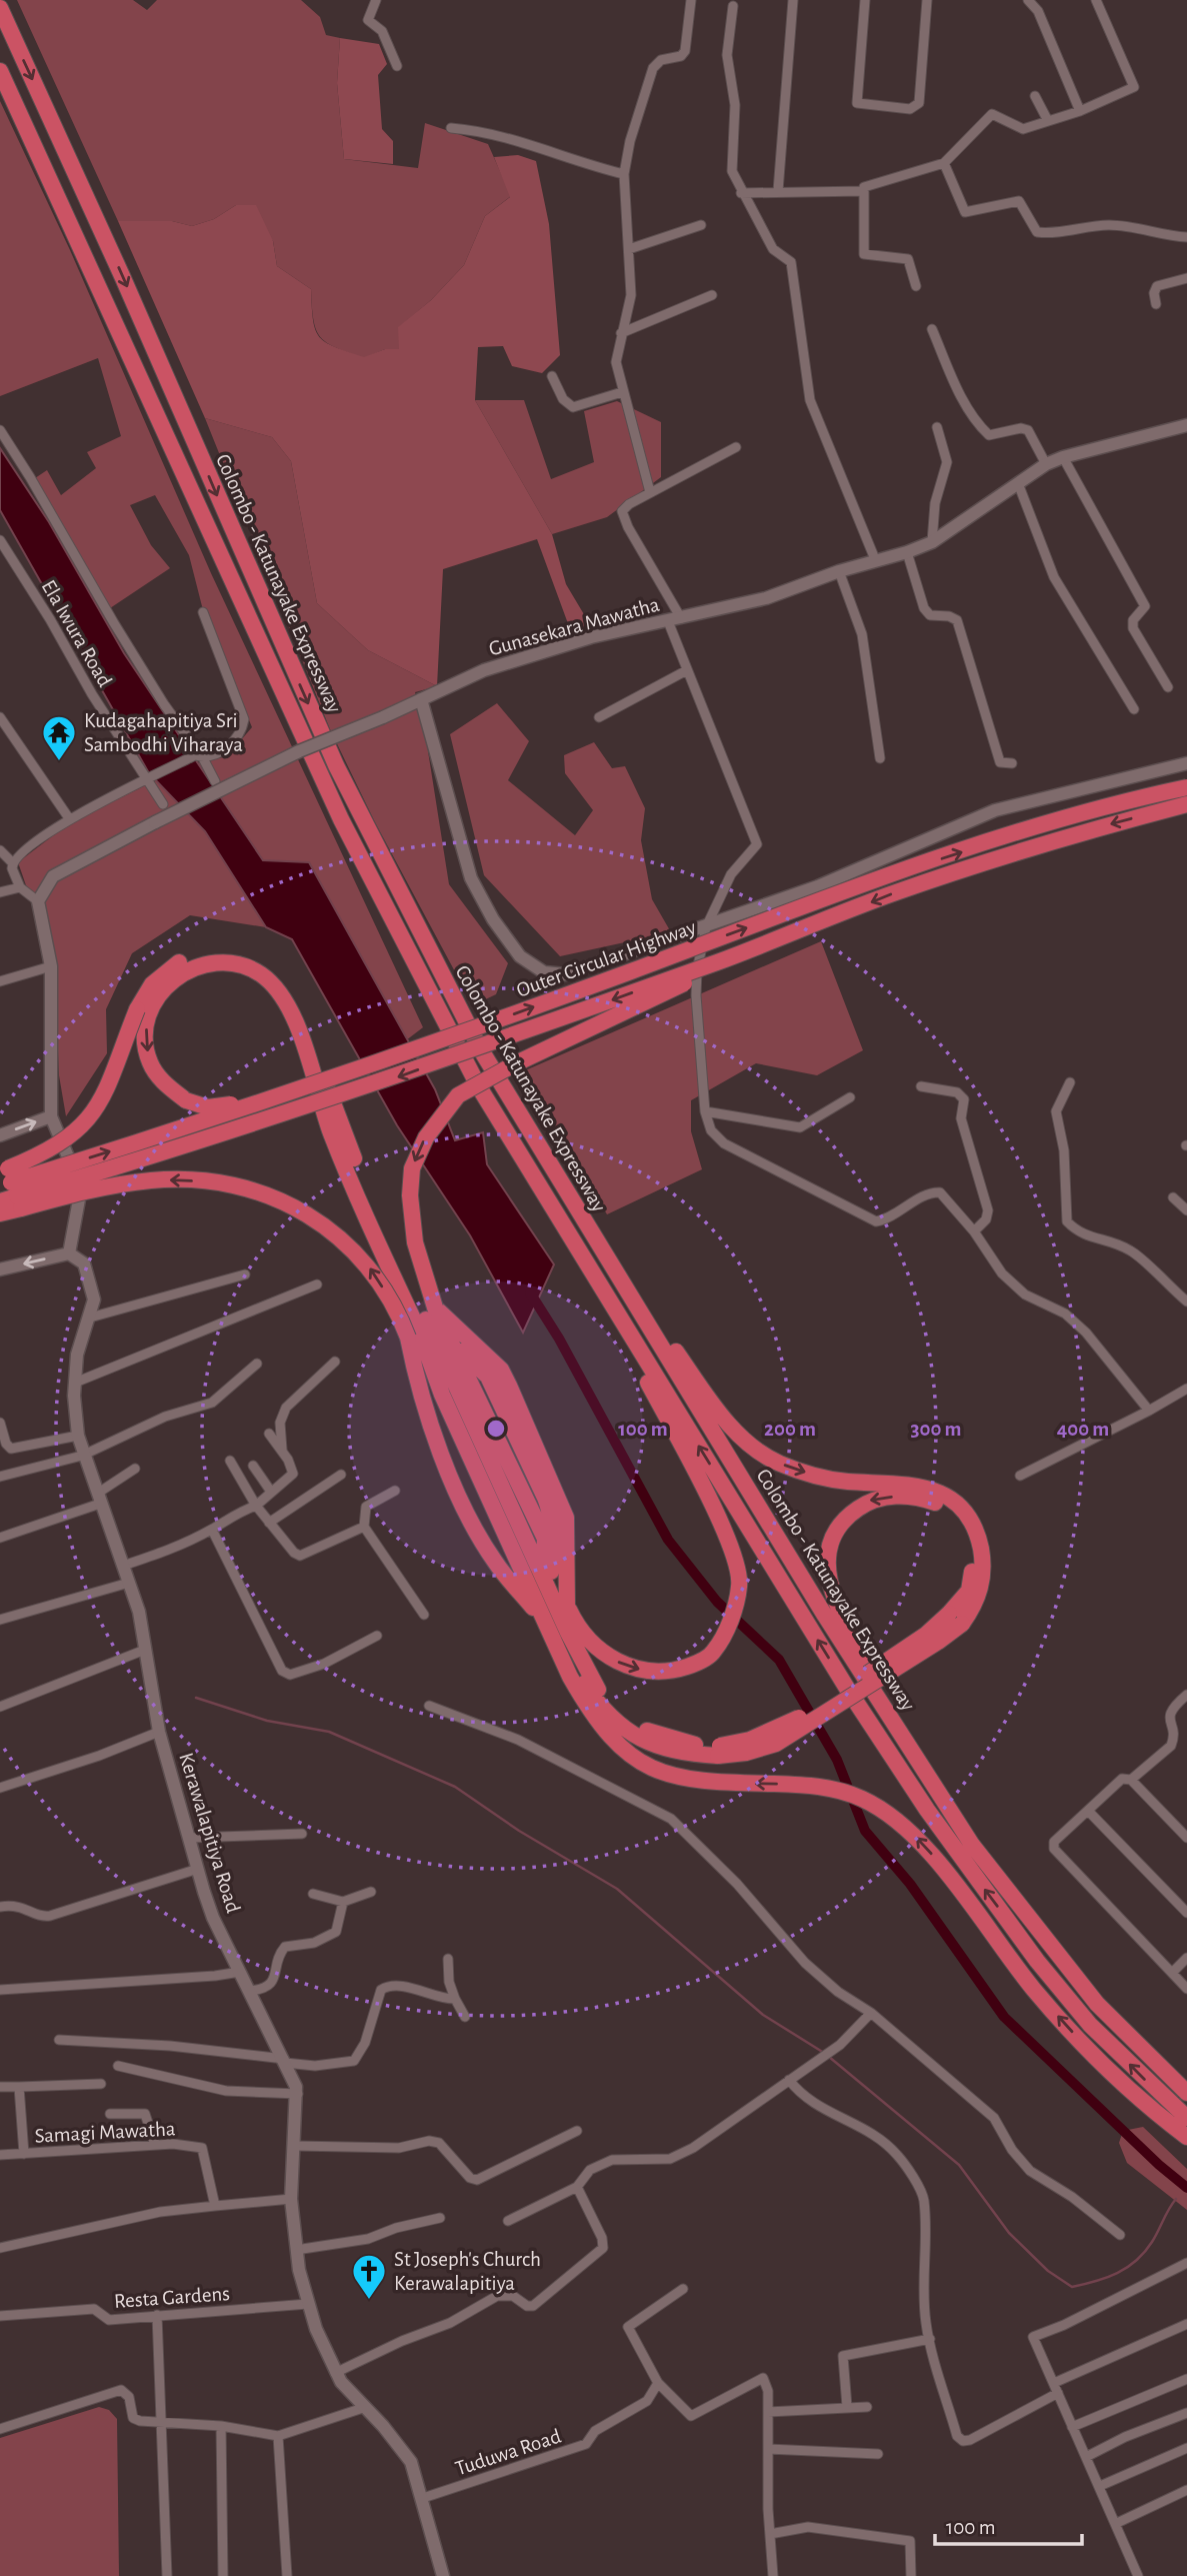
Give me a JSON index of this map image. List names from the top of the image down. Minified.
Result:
{"streets":{"highway":["Colombo - Katunayake Expressway","Outer Circular Highway"],"street":["Gunasekara Mawatha","Ela Iwura Road","Kerawalapitiya Road","Samagi Mawatha","Resta Gardens","Tuduwa Road"]},"crossings":[["Kerawalapitiya Road","Resta Gardens"],["Kerawalapitiya Road","Tuduwa Road"]],"places":{"temple":["Kudagahapitiya Sri Sambodhi Viharaya"],"church":["St Joseph's Church Kerawalapitiya"]},"scale_bar":"100 m","rings":["100 m","200 m","300 m","400 m"]}
